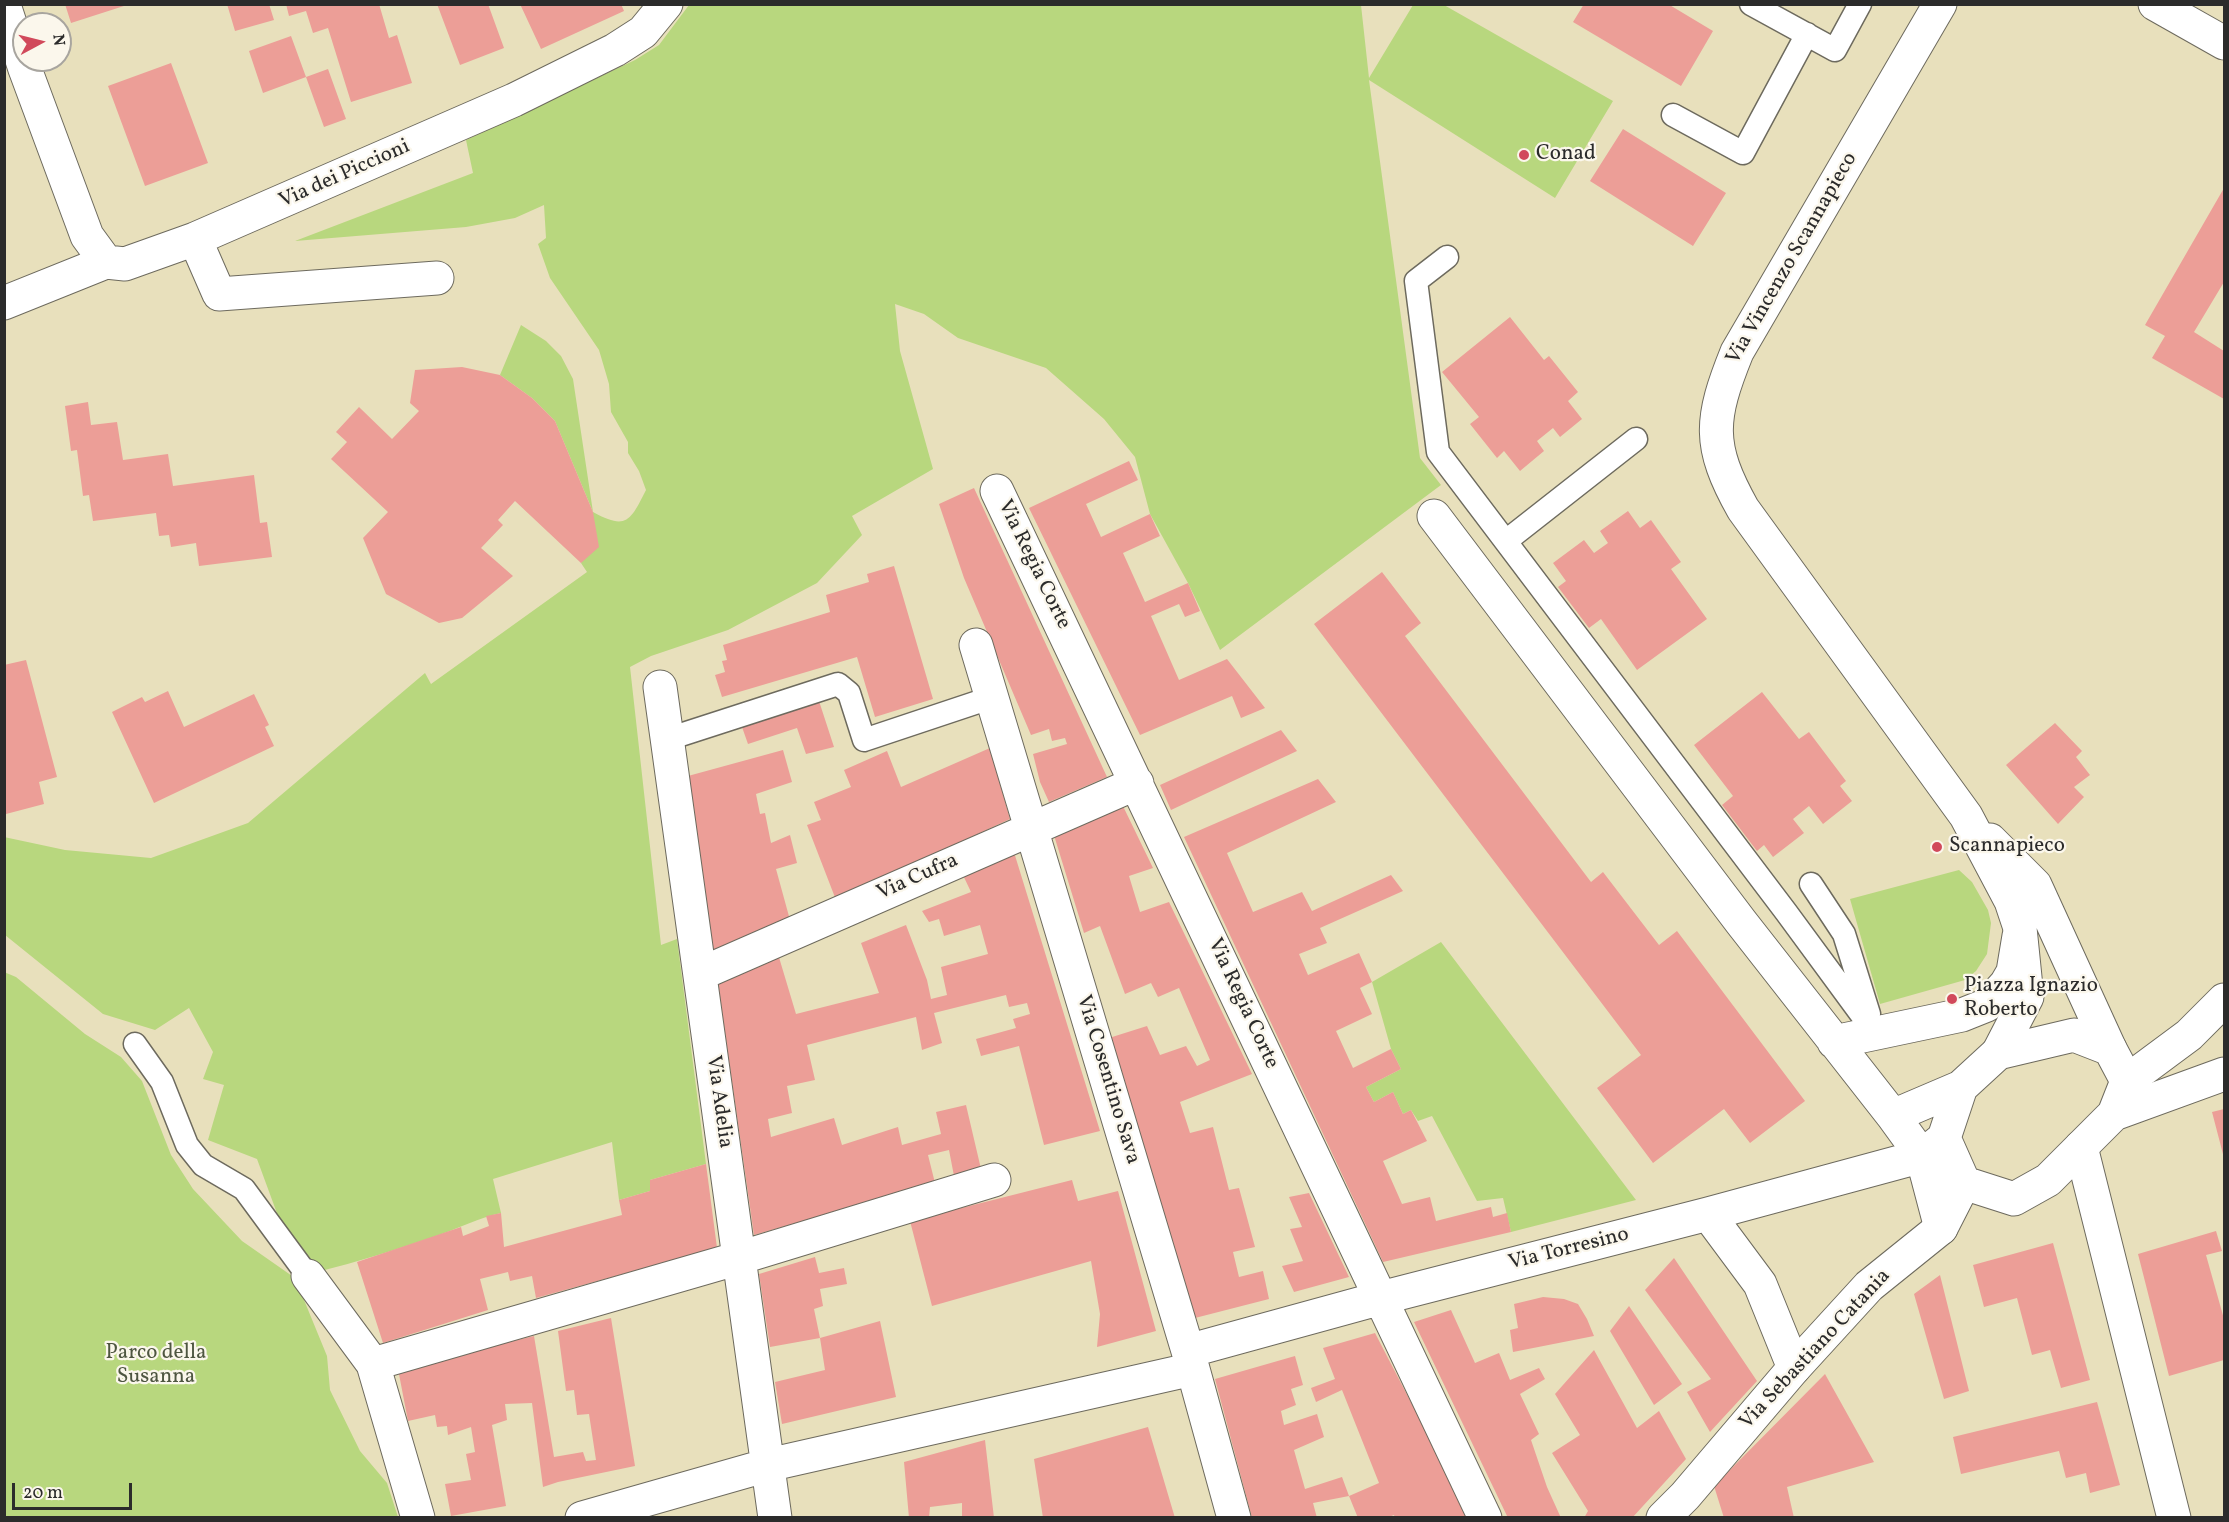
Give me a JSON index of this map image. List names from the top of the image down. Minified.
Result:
{"streets":{"street":["Via dei Piccioni","Via Vincenzo Scannapieco","Via Regia Corte","Via Cufra","Via Cosentino Sava","Via Adelia","Via Torresino","Via Sebastiano Catania"]},"crossings":[["Via Regia Corte","Via Cufra"],["Via Regia Corte","Via Torresino"],["Via Cufra","Via Cosentino Sava"],["Via Cufra","Via Adelia"],["Via Cosentino Sava","Via Torresino"],["Via Adelia","Via Torresino"],["Via Torresino","Via Sebastiano Catania"]],"parks":["Parco della Susanna"],"places":["Conad","Scannapieco","Piazza Ignazio Roberto"],"scale_bar":"20 m","north":"right"}
